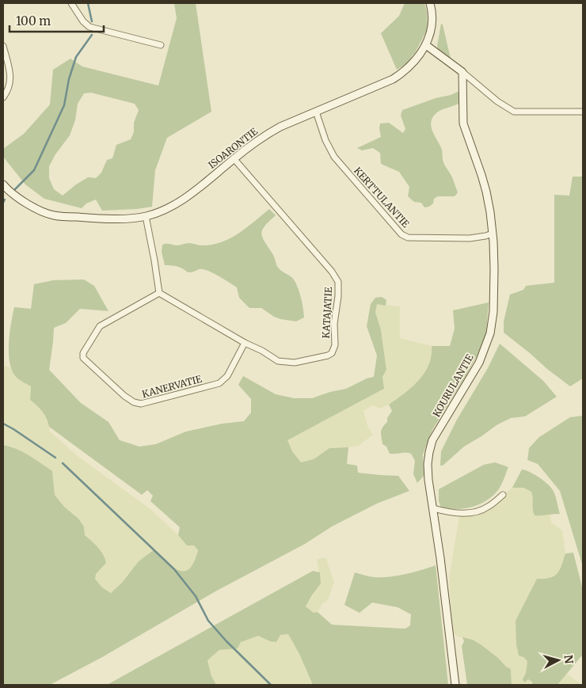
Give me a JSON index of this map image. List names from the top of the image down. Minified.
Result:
{"streets":{"street":["ISOARONTIE","KERTTULANTIE","KATAJATIE","KOURULANTIE","KANERVATIE"]},"crossings":[["ISOARONTIE","KERTTULANTIE"],["ISOARONTIE","KATAJATIE"],["KERTTULANTIE","KOURULANTIE"],["KATAJATIE","KANERVATIE"]],"scale_bar":"100 m","north":"right"}
